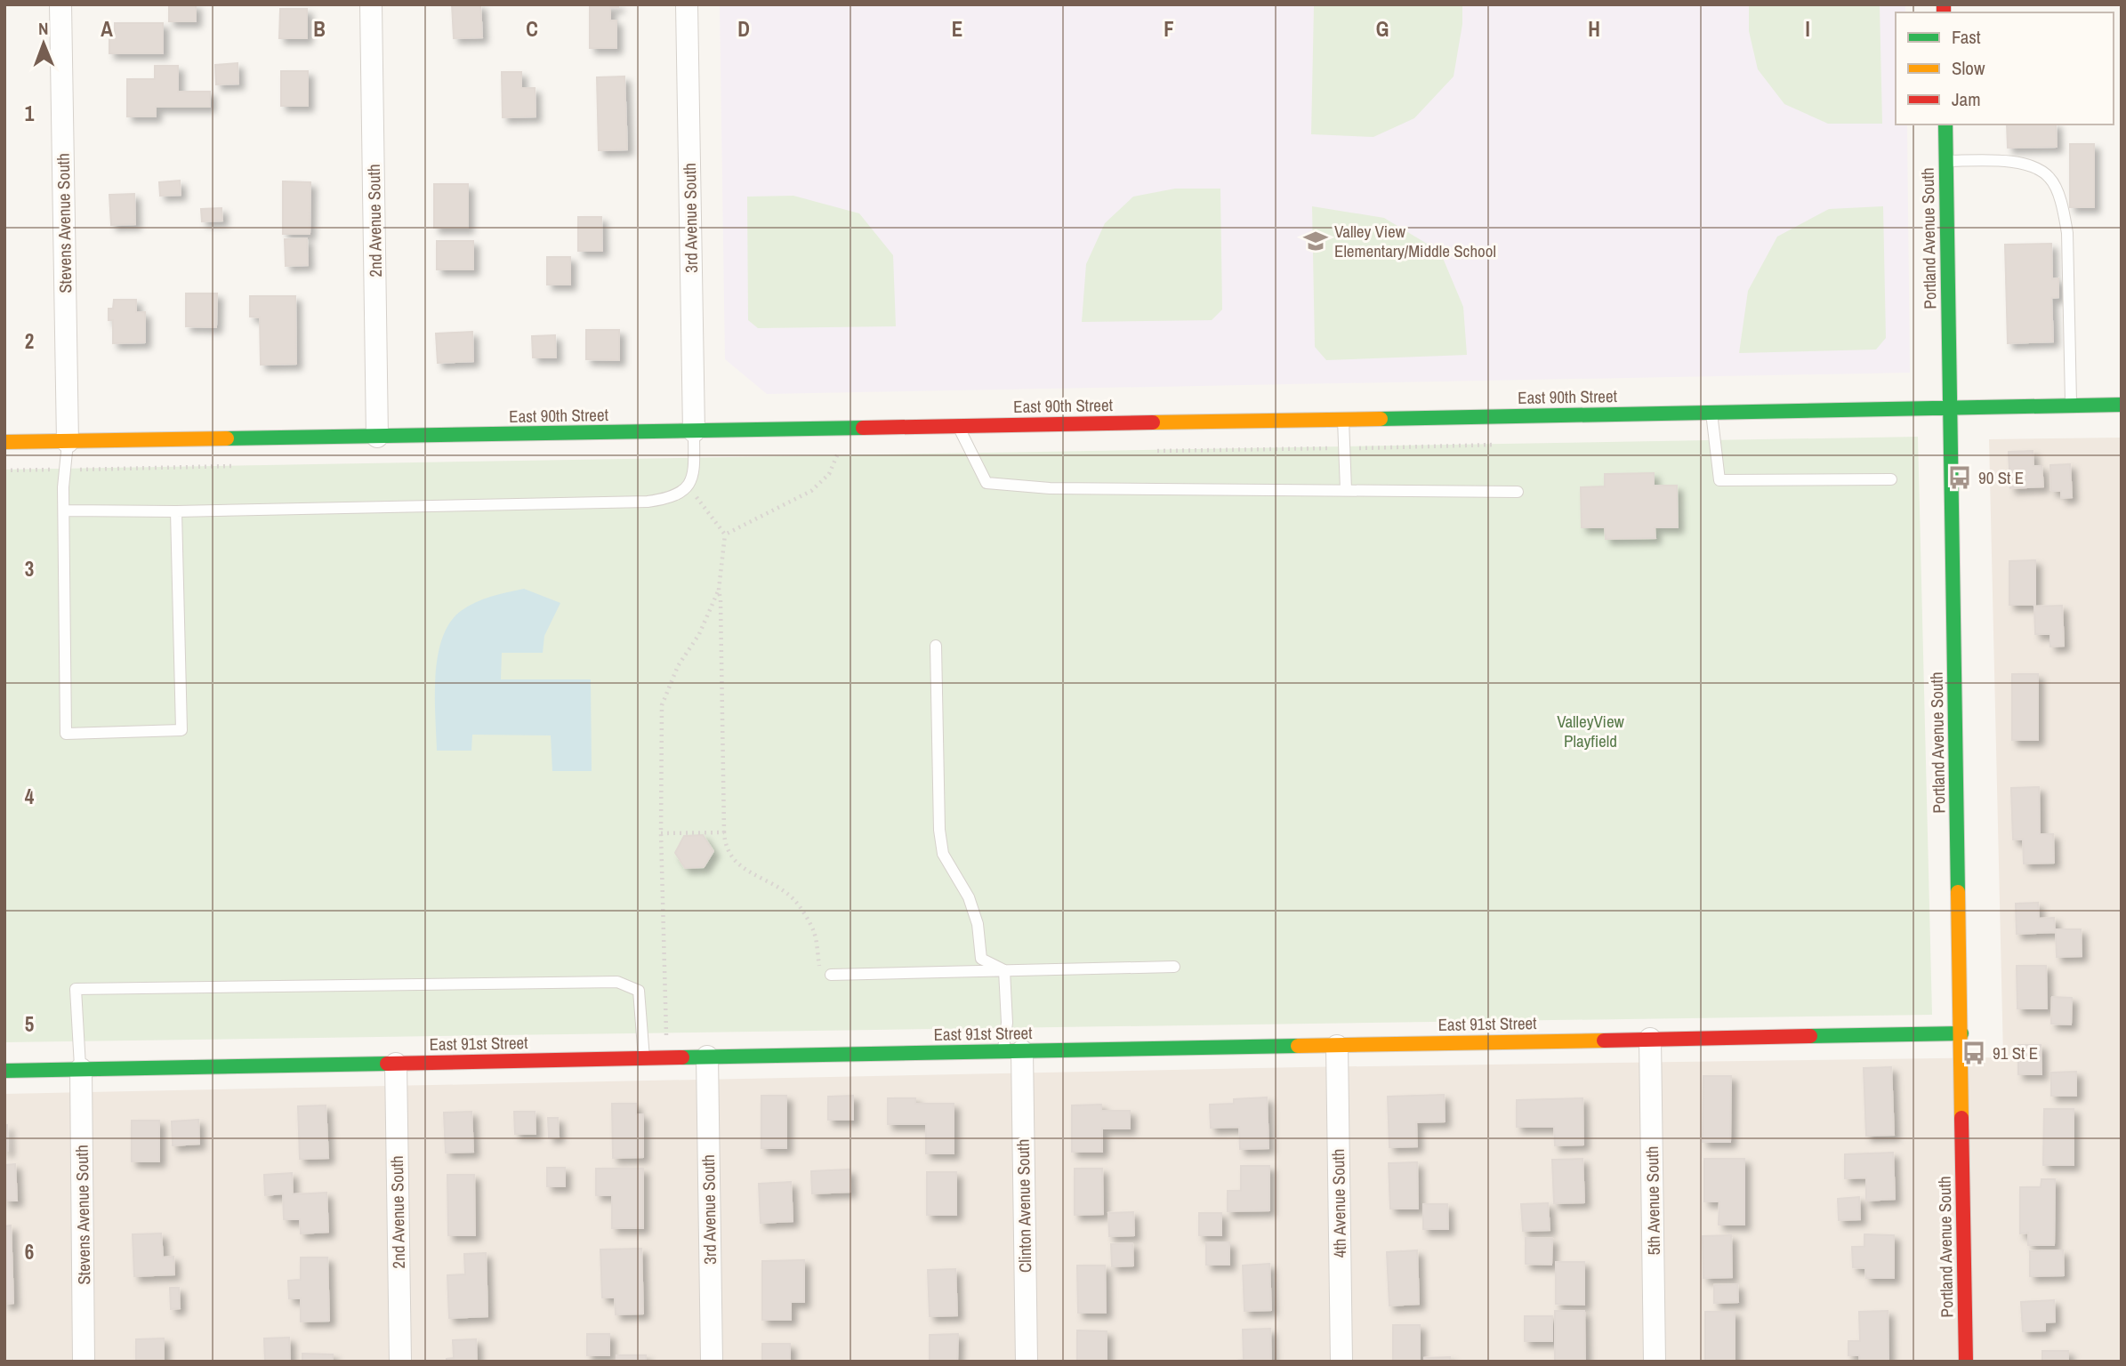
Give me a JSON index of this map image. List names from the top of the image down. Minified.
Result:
{"streets":{"street":["3rd Avenue South","2nd Avenue South","Stevens Avenue South","Portland Avenue South","East 90th Street","East 91st Street","5th Avenue South","4th Avenue South","Clinton Avenue South"]},"crossings":[["3rd Avenue South","East 90th Street"],["3rd Avenue South","East 91st Street"],["2nd Avenue South","East 90th Street"],["2nd Avenue South","East 91st Street"],["Stevens Avenue South","East 90th Street"],["Stevens Avenue South","East 91st Street"],["Portland Avenue South","East 90th Street"],["Portland Avenue South","East 91st Street"],["East 91st Street","5th Avenue South"],["East 91st Street","4th Avenue South"],["East 91st Street","Clinton Avenue South"]],"parks":["ValleyView Playfield"],"places":{"school or university":["Valley View Elementary/Middle School"],"bus stop":["90 St E","91 St E"]},"legend":["Fast","Slow","Jam"],"north":"top","grid":{"columns":["A","B","C","D","E","F","G","H","I"],"rows":["1","2","3","4","5","6"]}}
